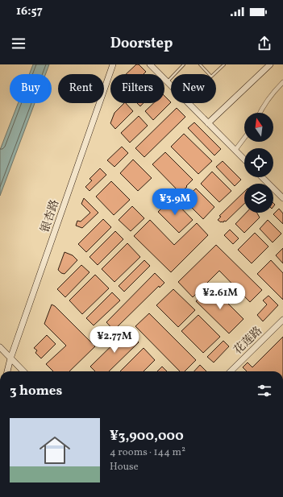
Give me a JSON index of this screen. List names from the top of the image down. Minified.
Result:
{"streets":{"street":["银杏路","花莲路"]},"north":"top","page":{"status":"16:57","header":"Doorstep","chip":["Buy","Rent","Filters","New"],"price":["¥3.9M","¥2.61M","¥2.77M"],"heading":"3 homes","list":[{"name":"¥3,900,000","note":"4 rooms · 144 m² · House"}]}}
